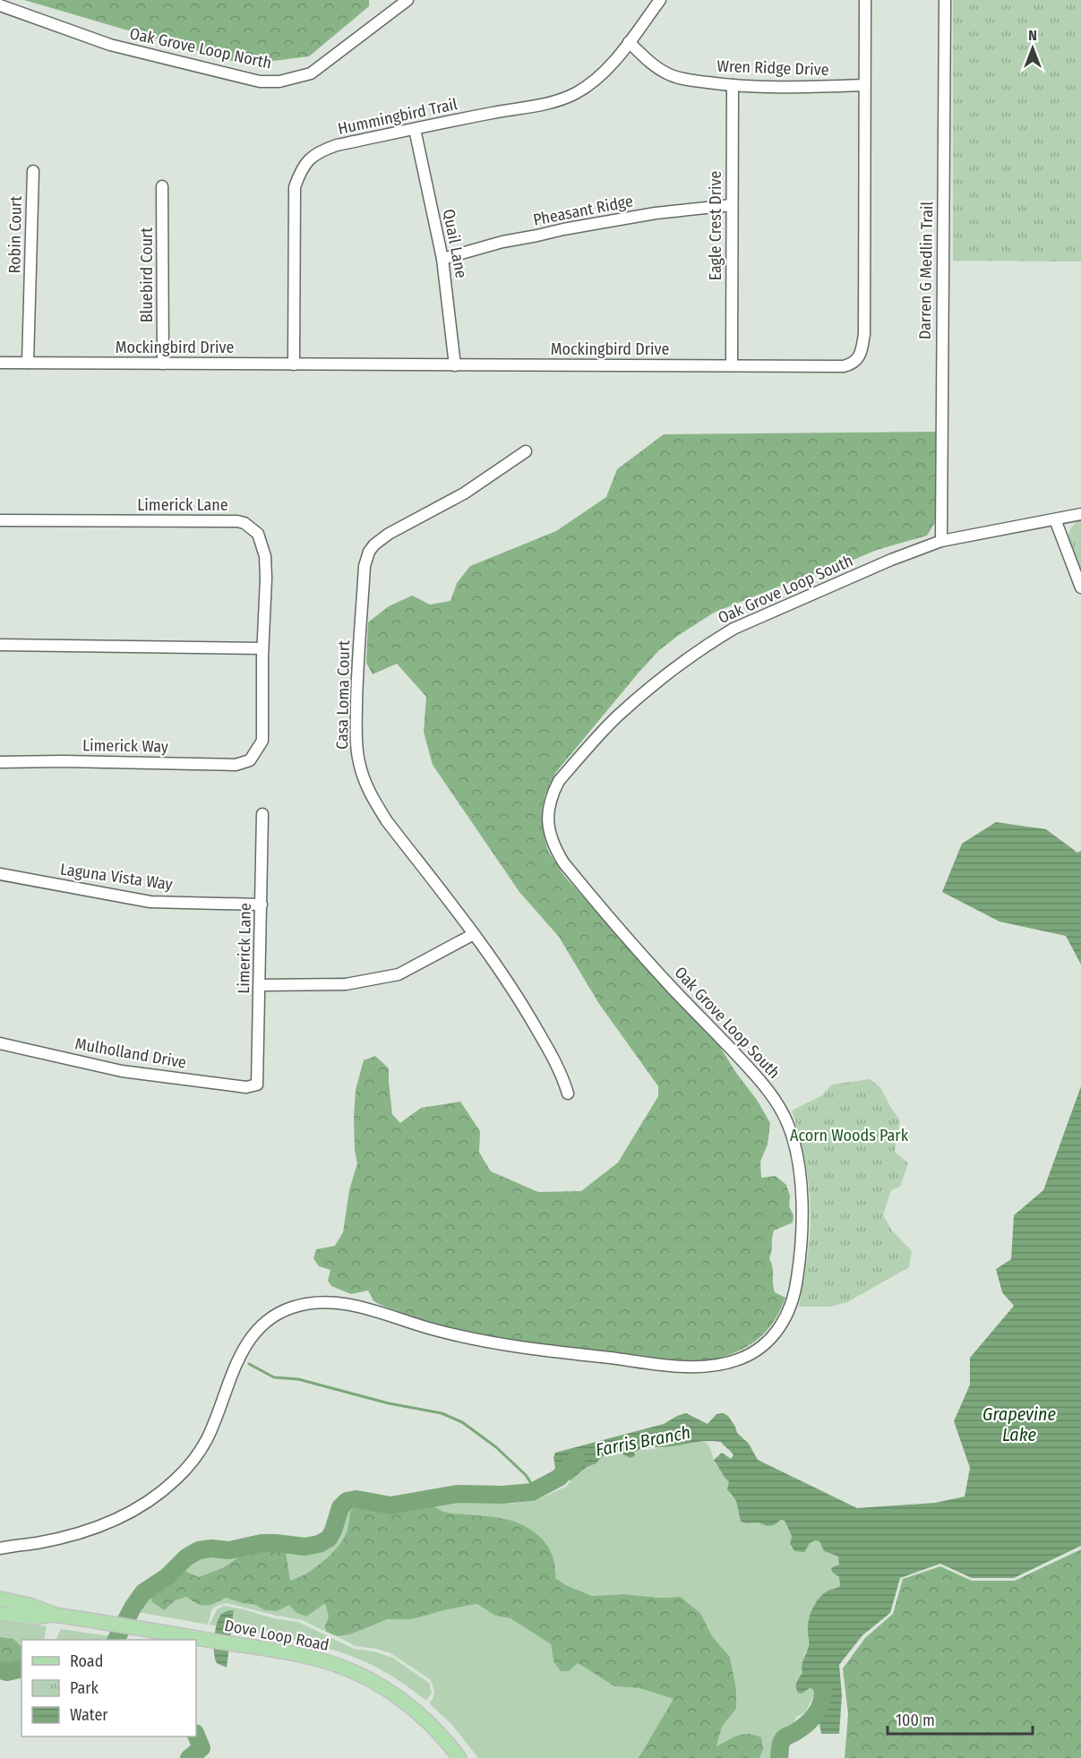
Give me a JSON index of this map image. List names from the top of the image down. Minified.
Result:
{"streets":{"main road":["Dove Loop Road"],"street":["Oak Grove Loop North","Wren Ridge Drive","Hummingbird Trail","Pheasant Ridge","Eagle Crest Drive","Robin Court","Quail Lane","Darren G Medlin Trail","Bluebird Court","Mockingbird Drive","Limerick Lane","Oak Grove Loop South","Casa Loma Court","Limerick Way","Laguna Vista Way","Mulholland Drive"]},"crossings":[["Wren Ridge Drive","Hummingbird Trail"],["Wren Ridge Drive","Eagle Crest Drive"],["Wren Ridge Drive","Mockingbird Drive"],["Hummingbird Trail","Quail Lane"],["Hummingbird Trail","Mockingbird Drive"],["Pheasant Ridge","Eagle Crest Drive"],["Pheasant Ridge","Quail Lane"],["Eagle Crest Drive","Mockingbird Drive"],["Robin Court","Mockingbird Drive"],["Quail Lane","Mockingbird Drive"],["Darren G Medlin Trail","Oak Grove Loop South"],["Bluebird Court","Mockingbird Drive"],["Limerick Lane","Limerick Way"],["Limerick Lane","Laguna Vista Way"],["Limerick Lane","Mulholland Drive"]],"water":["Grapevine Lake","Farris Branch"],"parks":["Acorn Woods Park"],"legend":["Road","Park","Water"],"scale_bar":"100 m","north":"top"}
